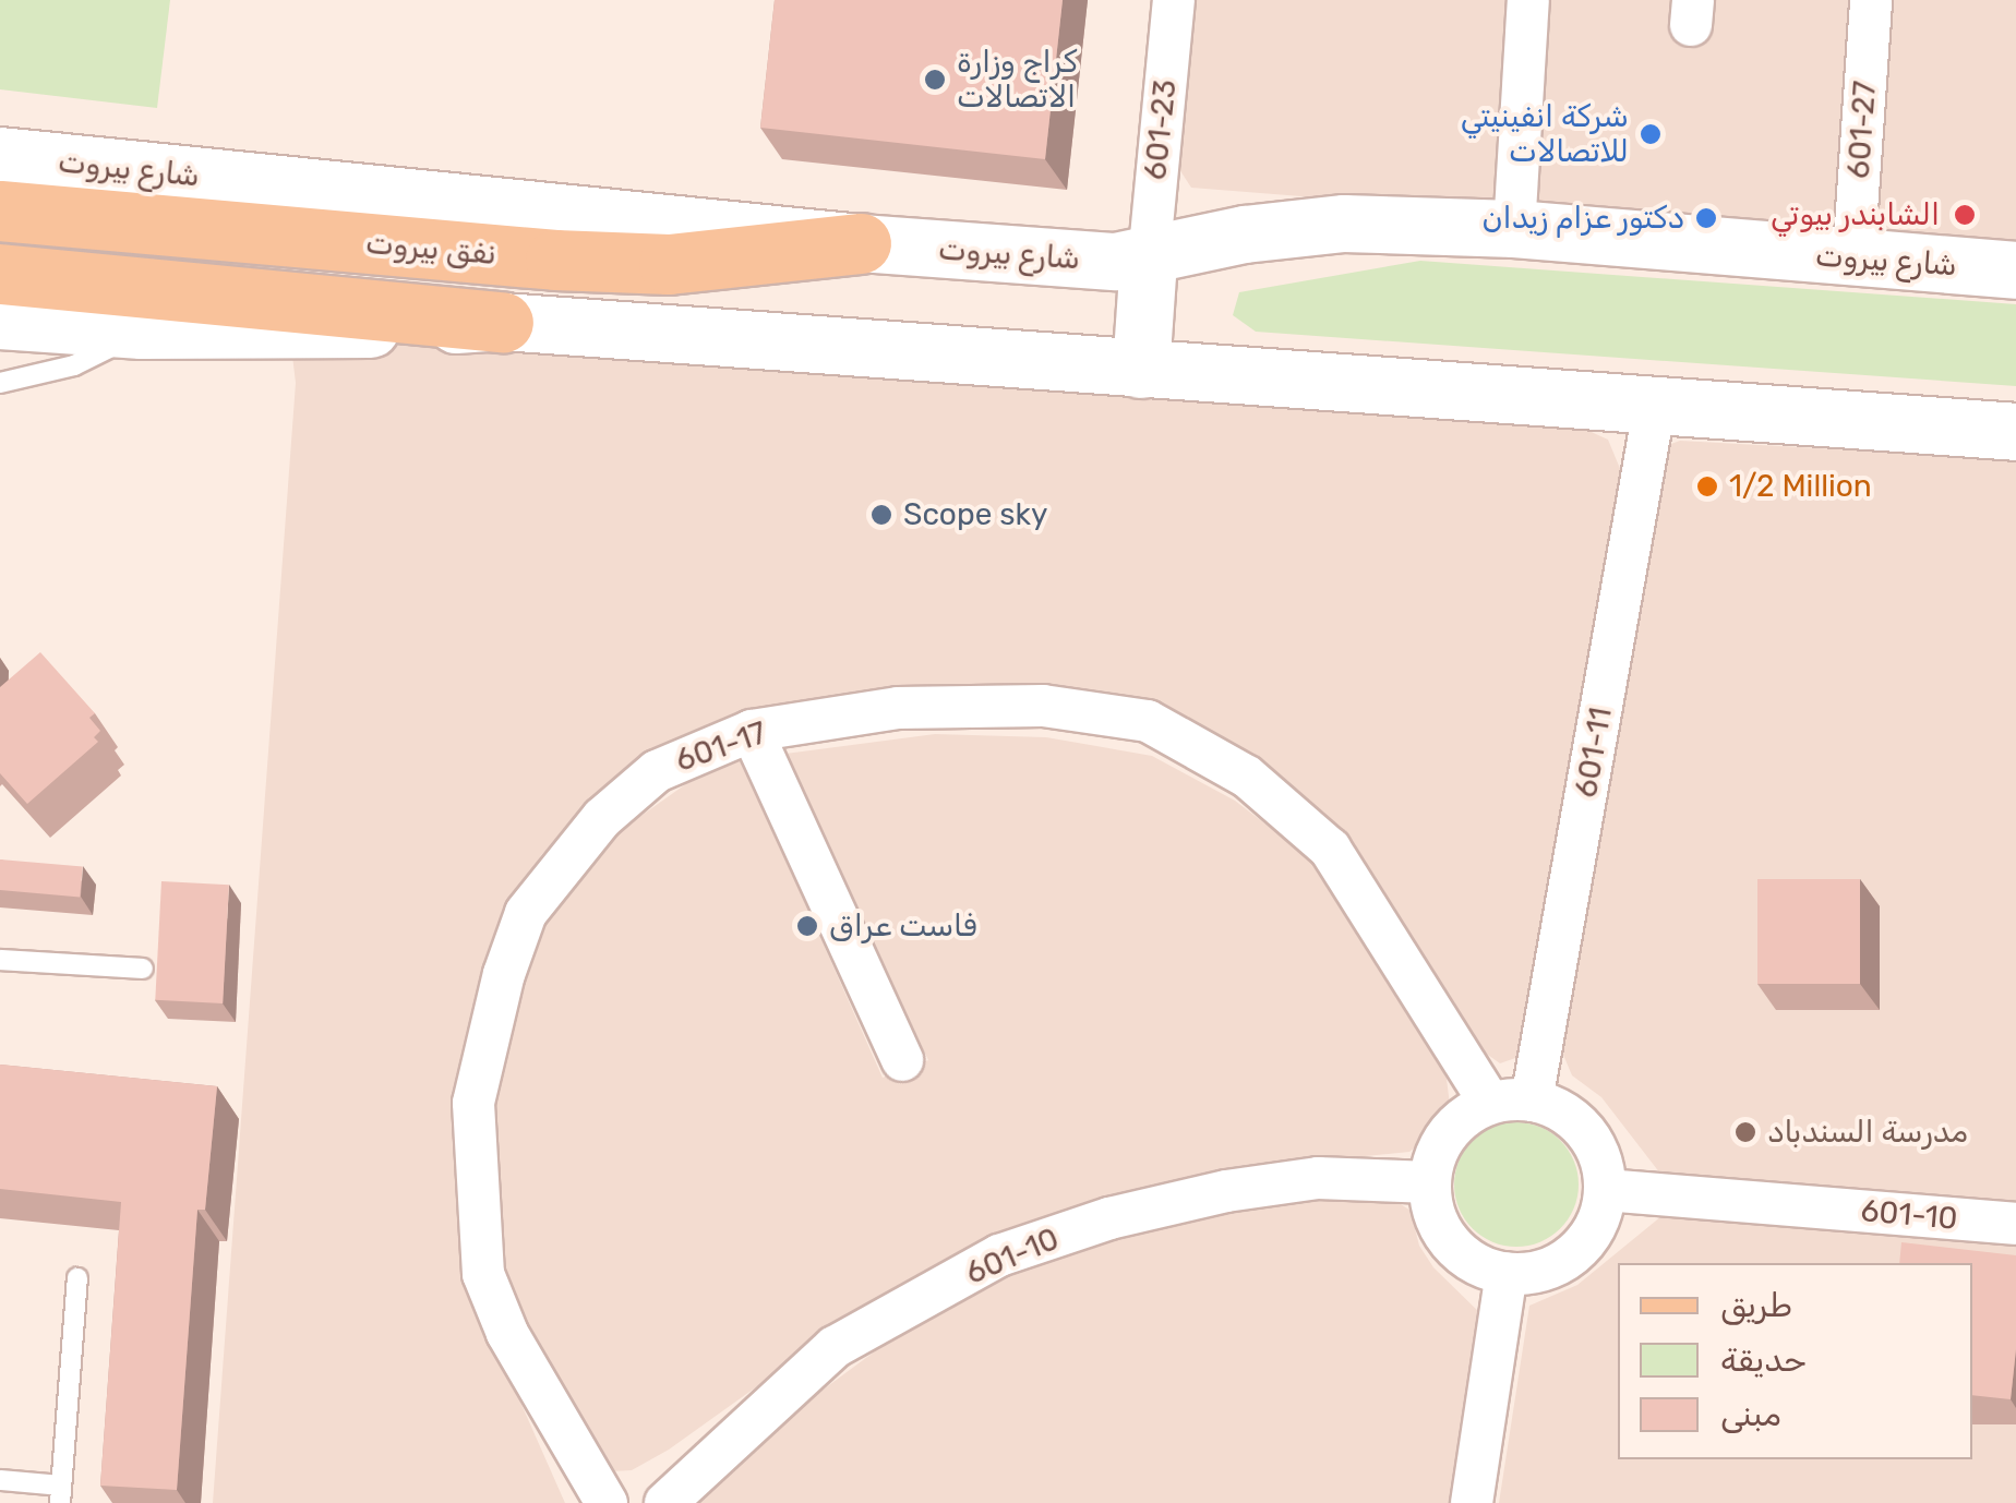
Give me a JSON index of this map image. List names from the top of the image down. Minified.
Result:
{"streets":{"main road":["شارع بيروت","نفق بيروت"],"street":["601-23","601-27","601-17","601-11","601-10"]},"crossings":[["601-23","شارع بيروت"],["601-27","شارع بيروت"],["شارع بيروت","نفق بيروت"],["601-17","601-11"],["601-17","601-10"],["601-11","601-10"]],"places":["كراج وزارة الاتصالات","شركة انفينيتي للاتصالات","الشابندر بيوتي","دكتور عزام زيدان","1/2 Million","Scope sky","فاست عراق","مدرسة السندباد"],"legend":["طريق","حديقة","مبنى"]}
